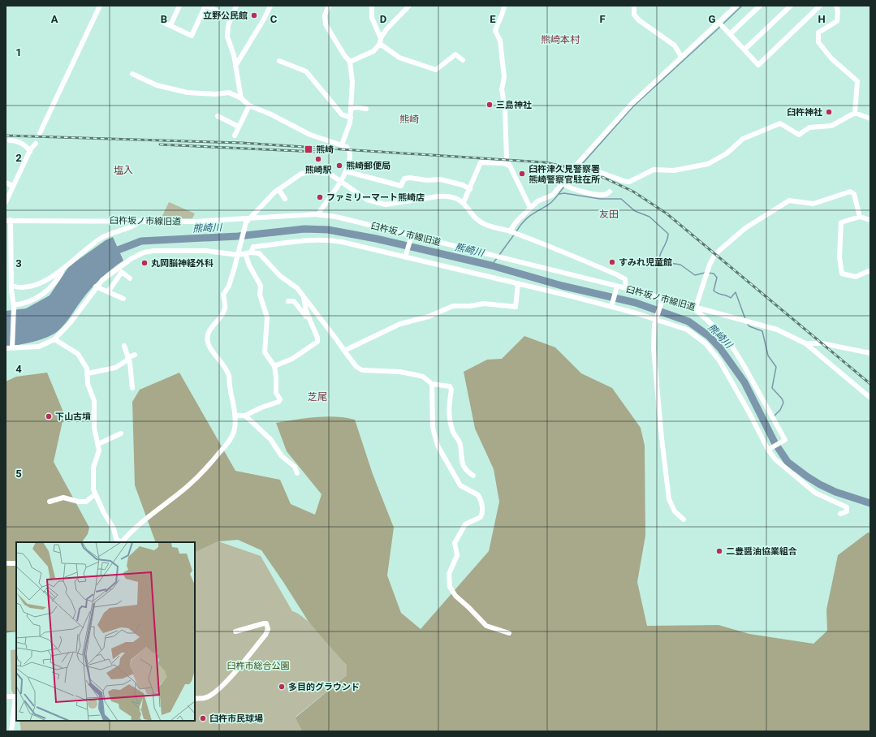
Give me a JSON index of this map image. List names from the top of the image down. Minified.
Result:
{"streets":{"street":["臼杵坂ノ市線旧道"]},"districts":["熊崎本村","熊崎","塩入","友田","芝尾"],"water":["熊崎川"],"parks":["臼杵市総合公園"],"places":{"other":["立野公民館","三島神社","臼杵神社","熊崎駅","熊崎郵便局","臼杵津久見警察署 熊崎警察官駐在所","ファミリーマート熊崎店","すみれ児童館","丸岡脳神経外科","下山古墳","二豊醤油協業組合","多目的グラウンド","臼杵市民球場"],"transit":["熊崎"]},"grid":{"columns":["A","B","C","D","E","F","G","H"],"rows":["1","2","3","4","5"]}}
